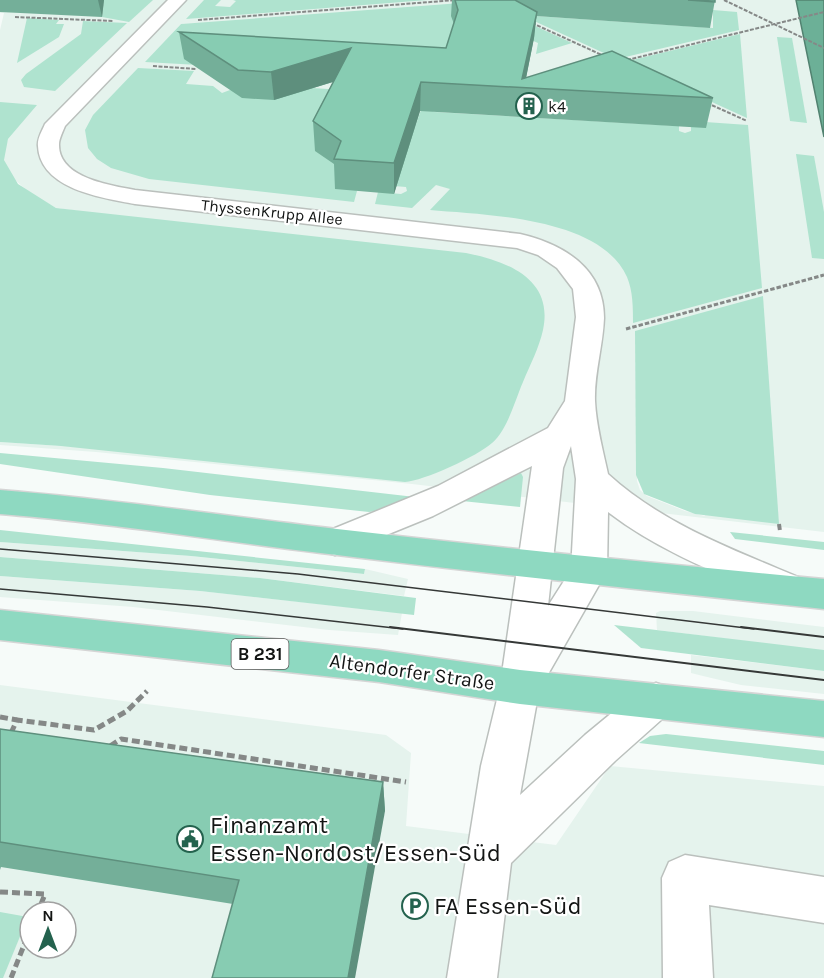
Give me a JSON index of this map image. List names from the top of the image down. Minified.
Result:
{"streets":{"main road":["B 231","Altendorfer Straße"],"street":["ThyssenKrupp Allee"]},"crossings":[["ThyssenKrupp Allee","Altendorfer Straße"]],"places":{"building":["k4"],"public building":["Finanzamt Essen-NordOst/Essen-Süd"],"parking":["FA Essen-Süd"]},"north":"top"}
